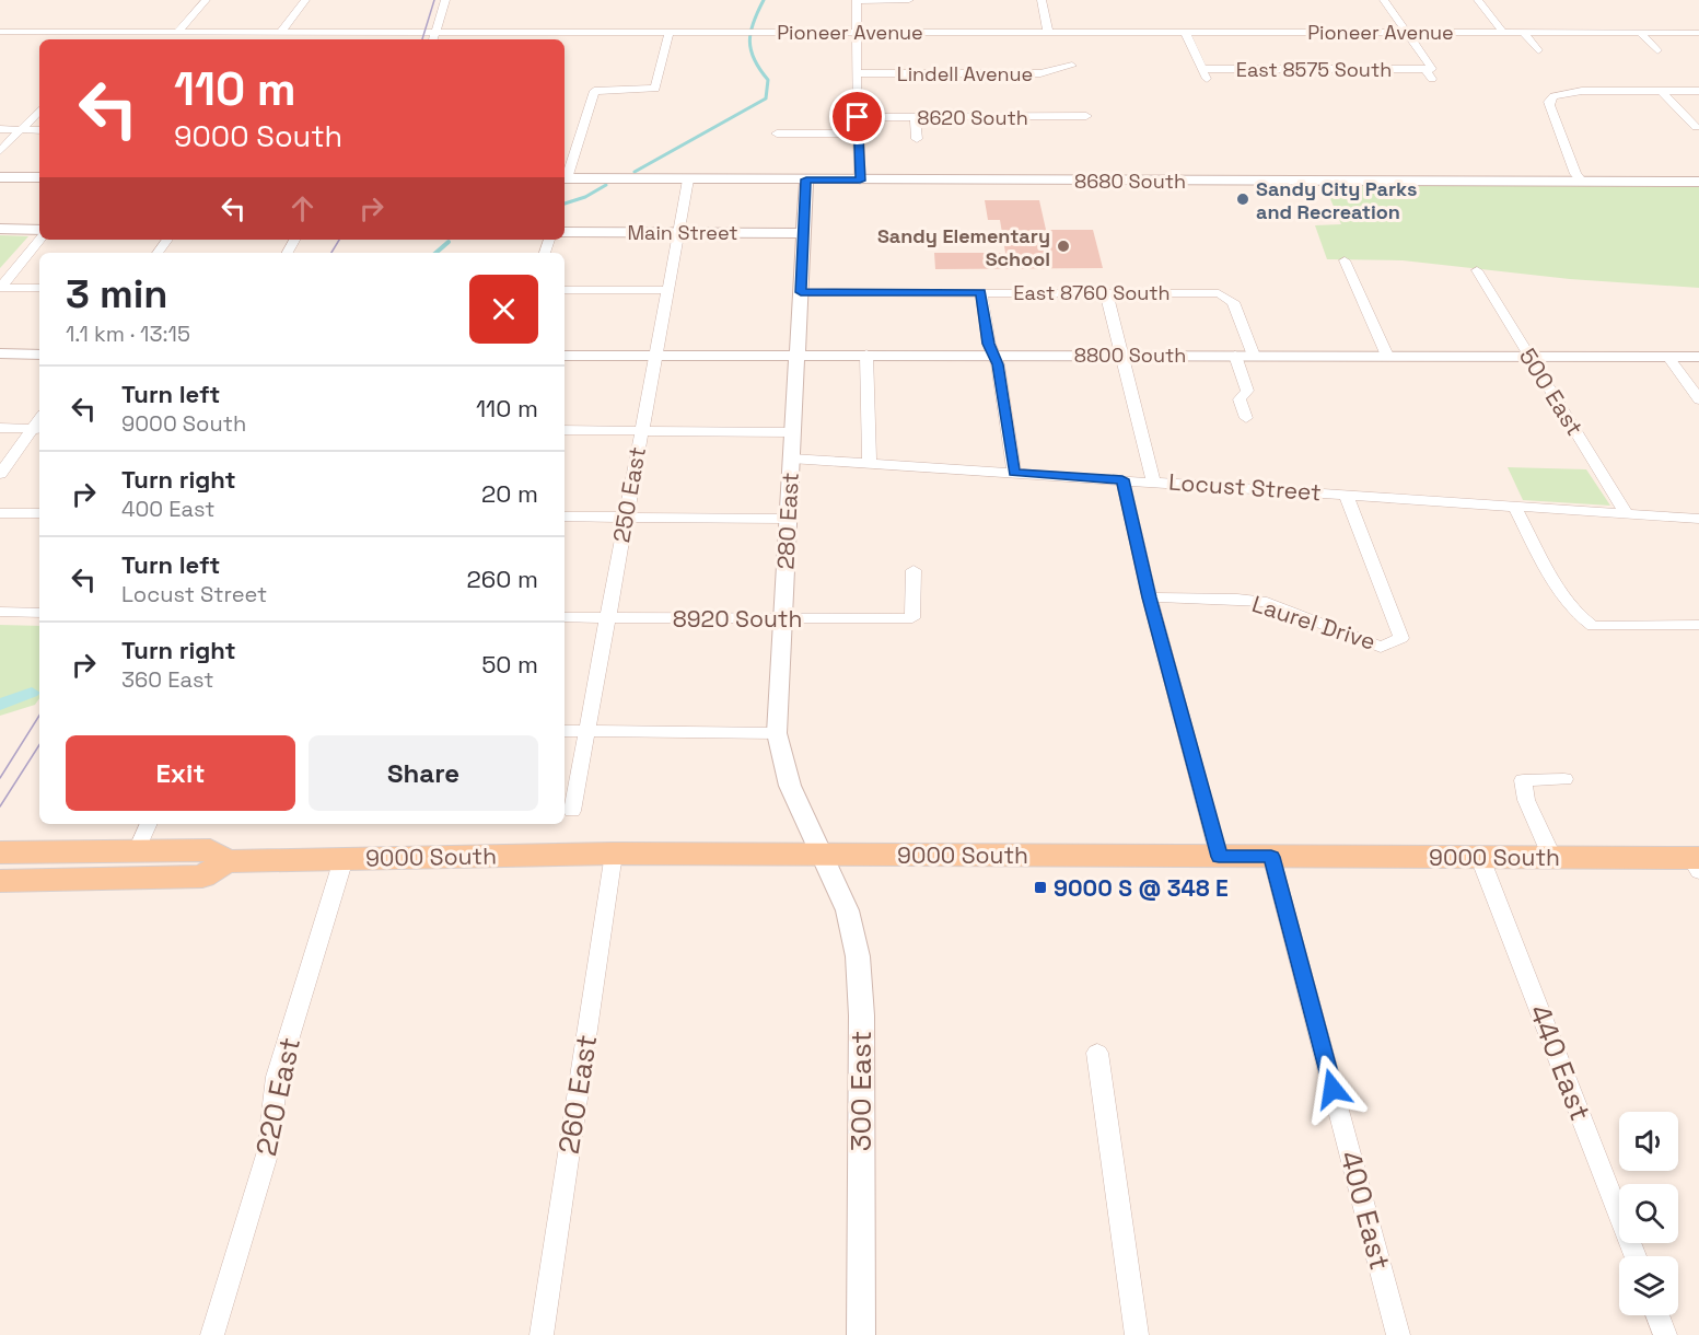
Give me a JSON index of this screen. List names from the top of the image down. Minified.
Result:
{"streets":{"main road":["9000 South"],"street":["Pioneer Avenue","East 8575 South","Lindell Avenue","8620 South","8680 South","Main Street","East 8760 South","8800 South","500 East","Locust Street","250 East","280 East","8920 South","Laurel Drive","440 East","300 East","260 East","220 East","400 East"]},"crossings":[["Pioneer Avenue","East 8575 South"],["8680 South","250 East"],["8680 South","280 East"],["Main Street","250 East"],["Main Street","280 East"],["East 8760 South","8800 South"],["East 8760 South","280 East"],["8800 South","500 East"],["8800 South","250 East"],["8800 South","280 East"],["500 East","Locust Street"],["Locust Street","280 East"],["Locust Street","Laurel Drive"],["250 East","8920 South"],["280 East","8920 South"],["280 East","9000 South"],["280 East","300 East"],["9000 South","440 East"],["9000 South","300 East"],["9000 South","260 East"],["9000 South","220 East"],["9000 South","400 East"]],"places":{"other":["Sandy City Parks and Recreation","Sandy Elementary School"],"transit":["9000 S @ 348 E"]},"page":{"turn":["110 m","9000 South"],"heading":["3 min","1.1 km · 13:15"],"list":[{"name":"Turn left","note":"9000 South","value":"110 m"},{"name":"Turn right","note":"400 East","value":"20 m"},{"name":"Turn left","note":"Locust Street","value":"260 m"},{"name":"Turn right","note":"360 East","value":"50 m"}],"buttons":["Exit","Share"]}}
